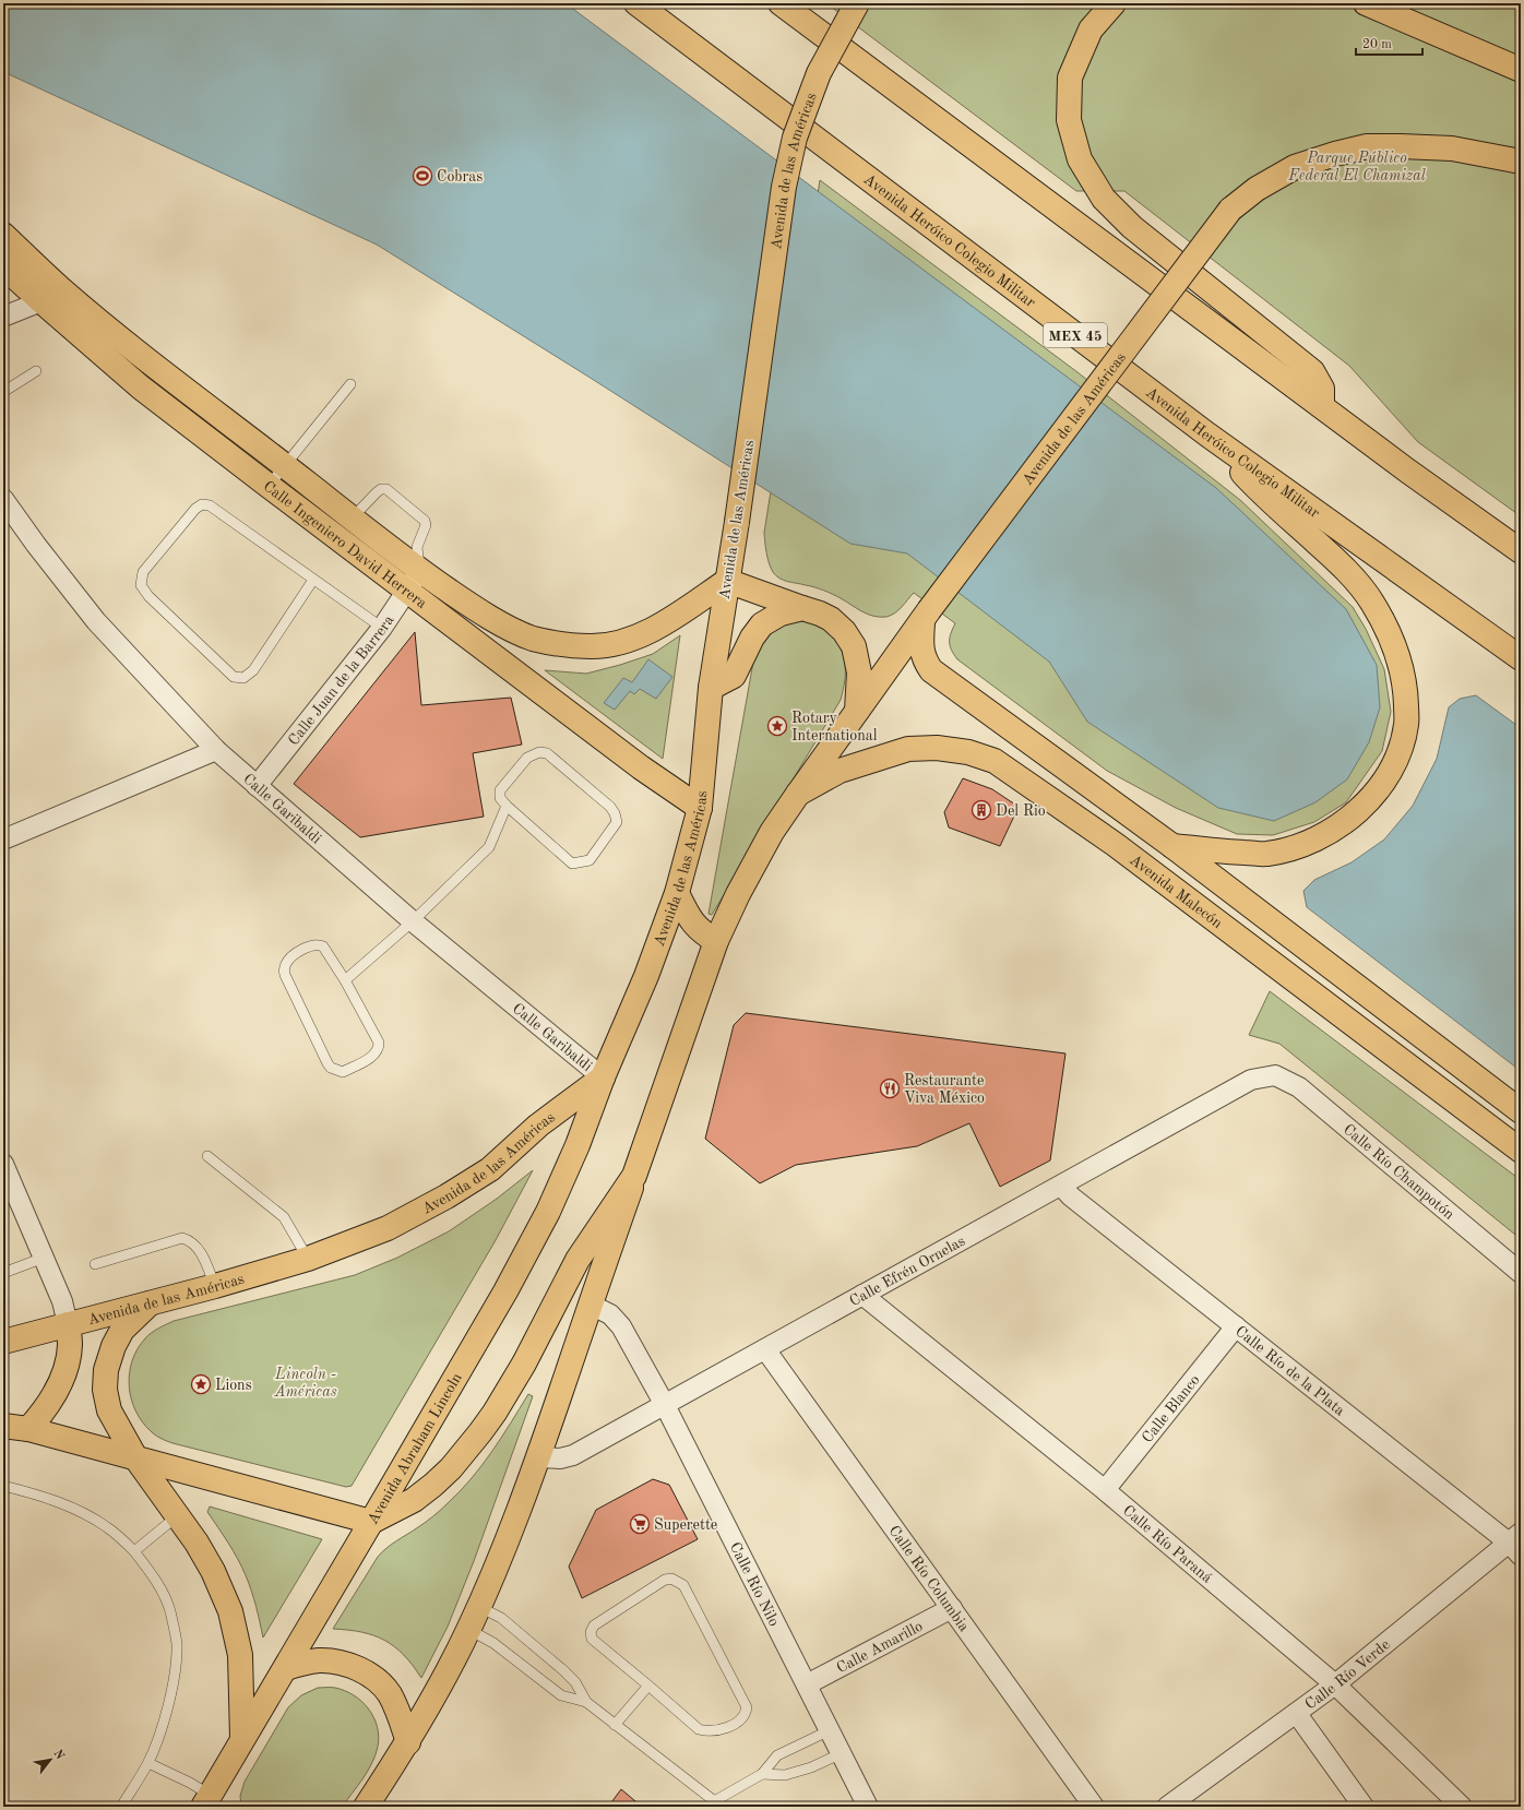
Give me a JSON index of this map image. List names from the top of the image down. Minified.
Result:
{"streets":{"main road":["Avenida de las Américas","Avenida Heróico Colegio Militar","MEX 45","Calle Ingeniero David Herrera","Avenida Malecón","Avenida Abraham Lincoln"],"street":["Calle Juan de la Barrera","Calle Garibaldi","Calle Río Champotón","Calle Efrén Ornelas","Calle Río de la Plata","Calle Blanco","Calle Río Paraná","Calle Río Columbia","Calle Río Nilo","Calle Amarillo","Calle Río Verde"]},"crossings":[["Avenida de las Américas","Calle Ingeniero David Herrera"],["Avenida de las Américas","Calle Garibaldi"],["Avenida de las Américas","Avenida Malecón"],["Avenida de las Américas","Avenida Abraham Lincoln"],["Calle Ingeniero David Herrera","Calle Juan de la Barrera"],["Calle Juan de la Barrera","Calle Garibaldi"],["Calle Garibaldi","Avenida Abraham Lincoln"],["Calle Río Champotón","Calle Efrén Ornelas"],["Calle Efrén Ornelas","Calle Río de la Plata"],["Calle Efrén Ornelas","Calle Río Paraná"],["Calle Efrén Ornelas","Calle Río Columbia"],["Calle Efrén Ornelas","Calle Río Nilo"],["Calle Río de la Plata","Calle Blanco"],["Calle Río de la Plata","Calle Río Verde"],["Calle Blanco","Calle Río Paraná"],["Calle Río Paraná","Calle Río Verde"],["Calle Río Columbia","Calle Amarillo"],["Calle Río Nilo","Calle Amarillo"]],"parks":["Parque Público Federal El Chamizal","Lincoln - Américas"],"places":{"sports":["Cobras"],"place":["Rotary International","Lions"],"building":["Del Rio"],"restaurant":["Restaurante Viva México"],"supermarket":["Superette"]},"scale_bar":"20 m","north":"top right"}
